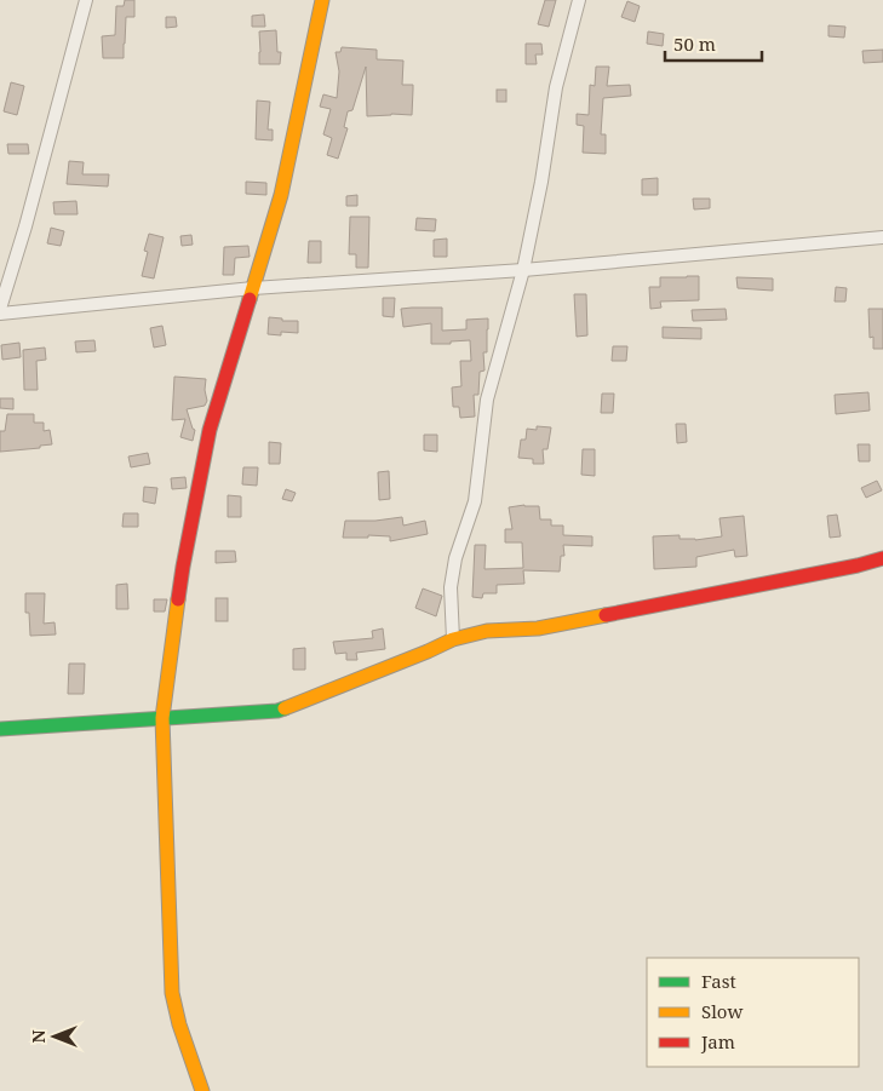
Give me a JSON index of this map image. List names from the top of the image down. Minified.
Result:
{"legend":["Fast","Slow","Jam"],"scale_bar":"50 m","north":"left"}
